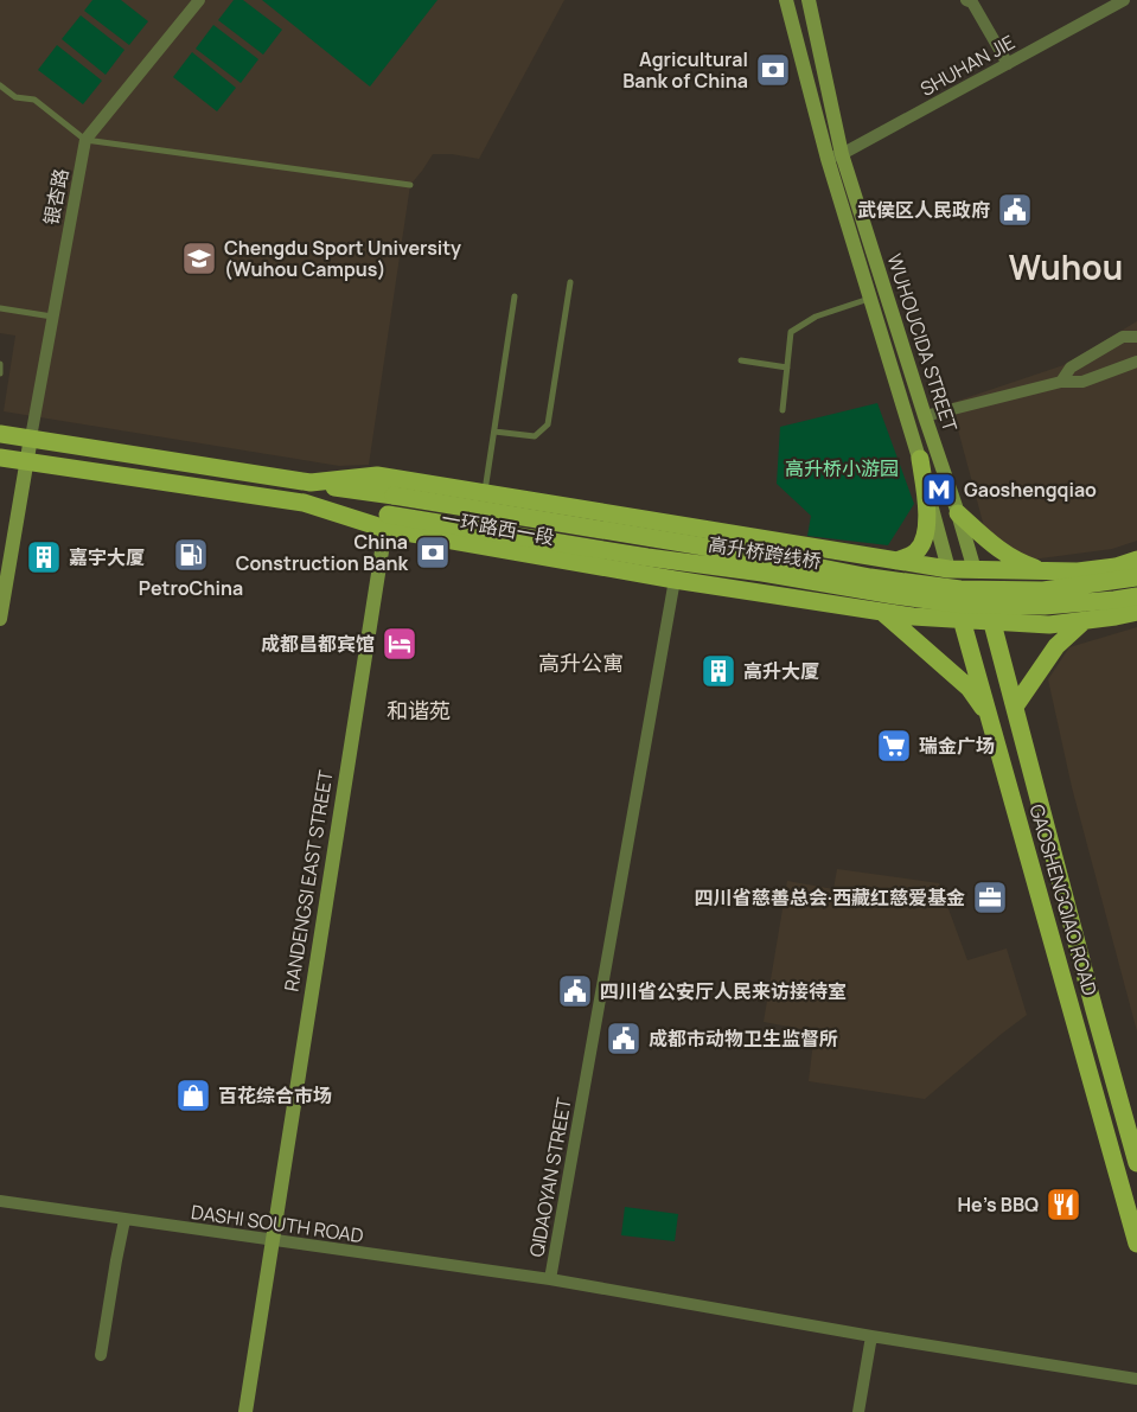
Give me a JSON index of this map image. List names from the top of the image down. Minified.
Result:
{"streets":{"main road":["WUHOUCIDA STREET","一环路西一段","高升桥跨线桥","RANDENGSI EAST STREET","GAOSHENGQIAO ROAD"],"street":["SHUHAN JIE","银杏路","QIDAOYAN STREET","DASHI SOUTH ROAD"]},"crossings":[["SHUHAN JIE","WUHOUCIDA STREET"],["银杏路","一环路西一段"],["WUHOUCIDA STREET","一环路西一段"],["WUHOUCIDA STREET","GAOSHENGQIAO ROAD"],["一环路西一段","高升桥跨线桥"],["一环路西一段","RANDENGSI EAST STREET"],["一环路西一段","GAOSHENGQIAO ROAD"],["一环路西一段","QIDAOYAN STREET"],["高升桥跨线桥","RANDENGSI EAST STREET"],["RANDENGSI EAST STREET","DASHI SOUTH ROAD"],["QIDAOYAN STREET","DASHI SOUTH ROAD"]],"districts":["Wuhou","高升公寓","和谐苑"],"parks":["高升桥小游园"],"places":{"bank":["Agricultural Bank of China","China Construction Bank"],"public building":["武侯区人民政府","四川省公安厅人民来访接待室","成都市动物卫生监督所"],"school or university":["Chengdu Sport University (Wuhou Campus)"],"metro station":["Gaoshengqiao"],"fuel station":["PetroChina"],"building":["嘉宇大厦","高升大厦"],"hotel":["成都昌都宾馆"],"supermarket":["瑞金广场"],"office":["四川省慈善总会·西藏红慈爱基金"],"shop":["百花综合市场"],"restaurant":["He’s BBQ"]}}
